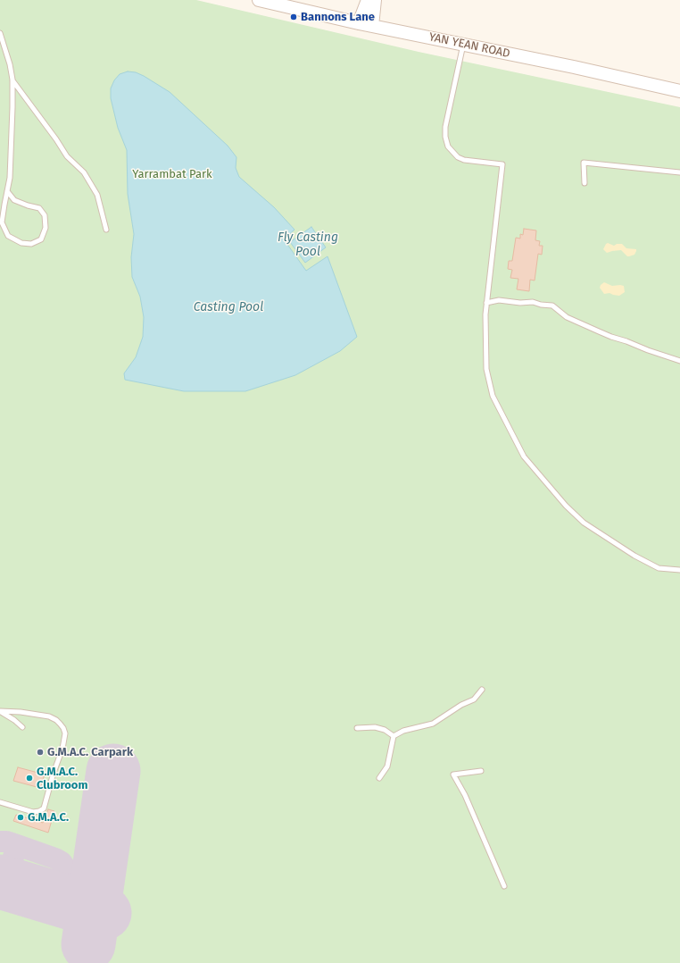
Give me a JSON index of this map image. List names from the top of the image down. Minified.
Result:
{"streets":{"main road":["YAN YEAN ROAD"]},"water":["Fly Casting Pool","Casting Pool"],"parks":["Yarrambat Park"],"places":["Bannons Lane","G.M.A.C. Carpark","G.M.A.C. Clubroom","G.M.A.C."]}
